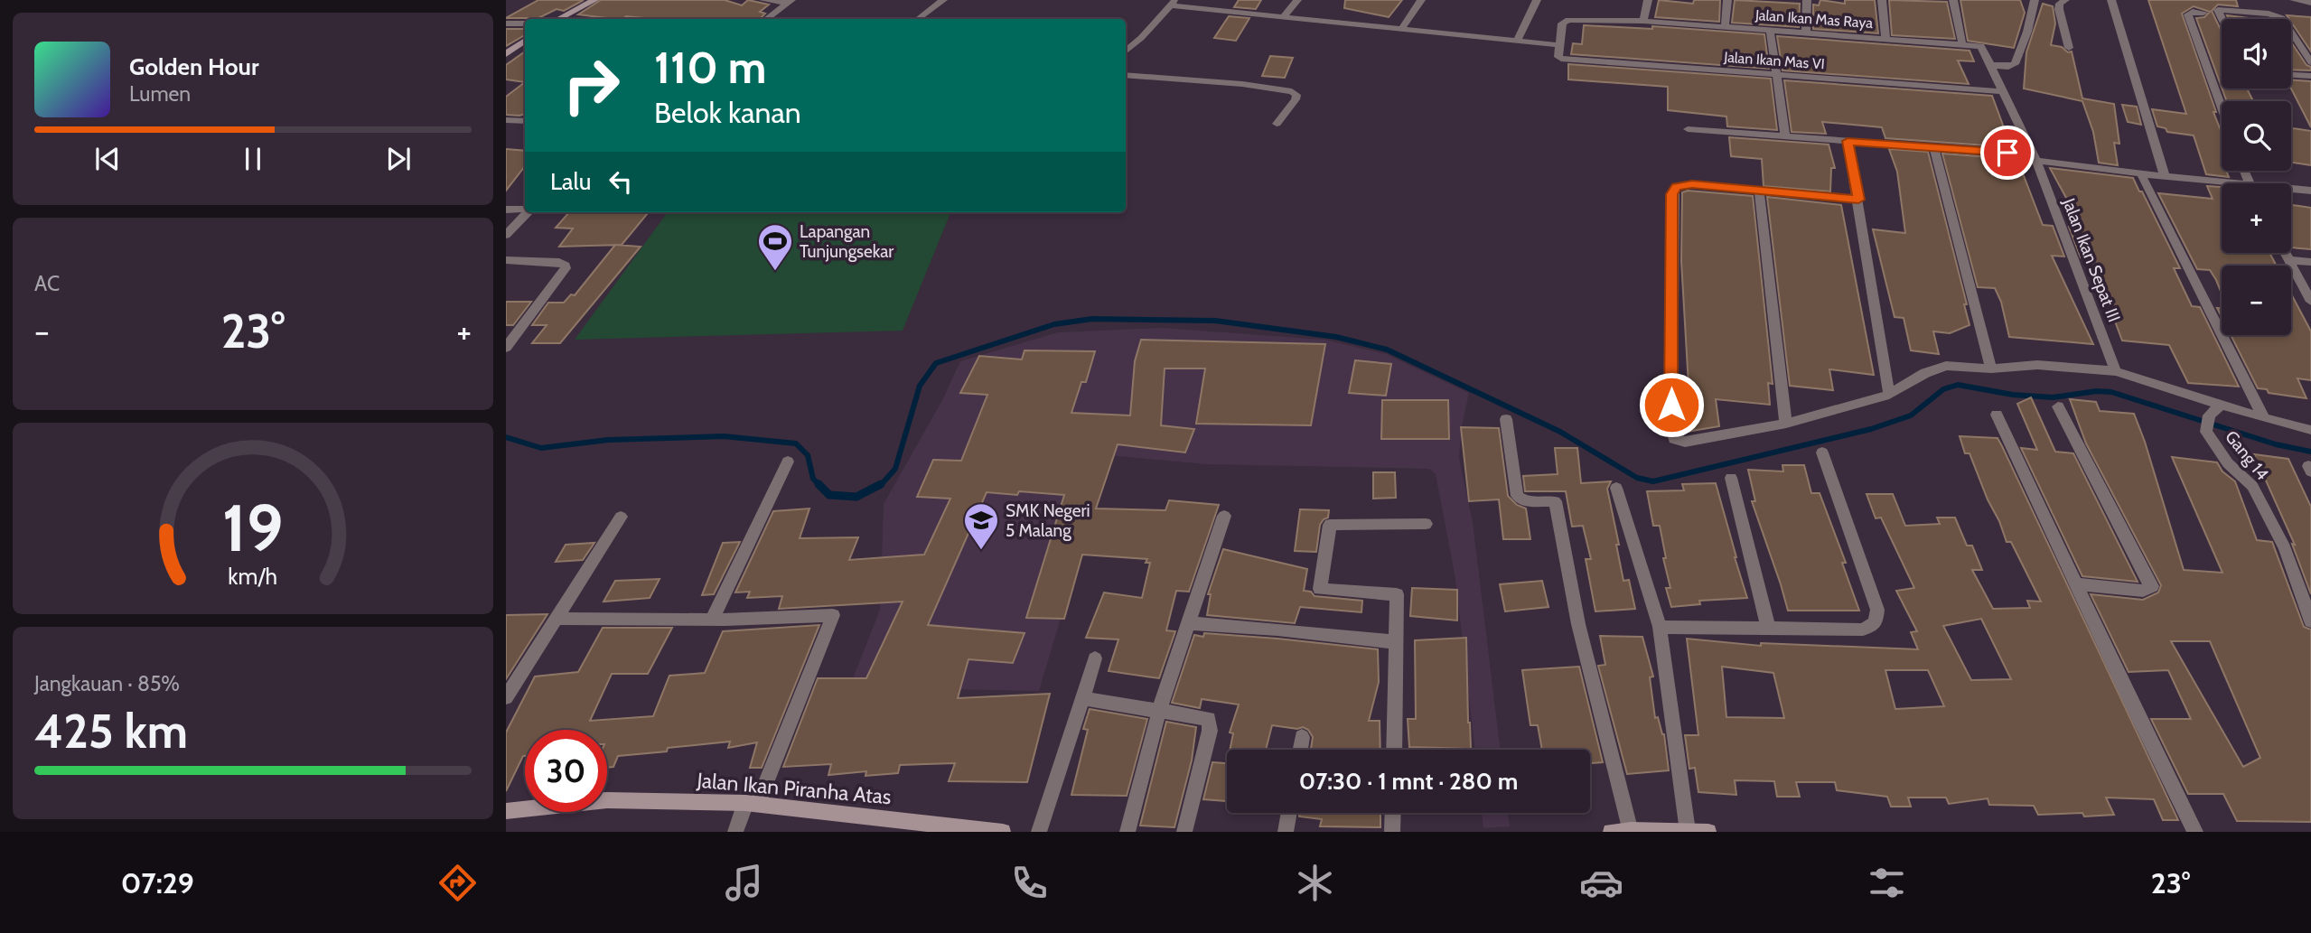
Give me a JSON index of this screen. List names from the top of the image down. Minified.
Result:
{"streets":{"street":["Jalan Ikan Mas Raya","Jalan Ikan Mas VI","Jalan Ikan Sepat III","Gang 14","Jalan Ikan Piranha Atas"]},"crossings":[["Jalan Ikan Mas Raya","Jalan Ikan Mas VI"],["Jalan Ikan Mas Raya","Jalan Ikan Sepat III"],["Jalan Ikan Mas VI","Jalan Ikan Sepat III"]],"places":{"sports":["Lapangan Tunjungsekar"],"school or university":["SMK Negeri 5 Malang"]},"page":{"map_buttons":["+","−"],"turn":["110 m","Belok kanan"],"song":["Golden Hour","Lumen"],"then":"Lalu","tile":["AC",["Jangkauan · 85%","425 km"]],"heat":["−","23°","+"],"limit":"30","trip":"07:30 · 1 mnt · 280 m","tabs":["07:29","23°"],"gauge":["19","km/h"]}}
